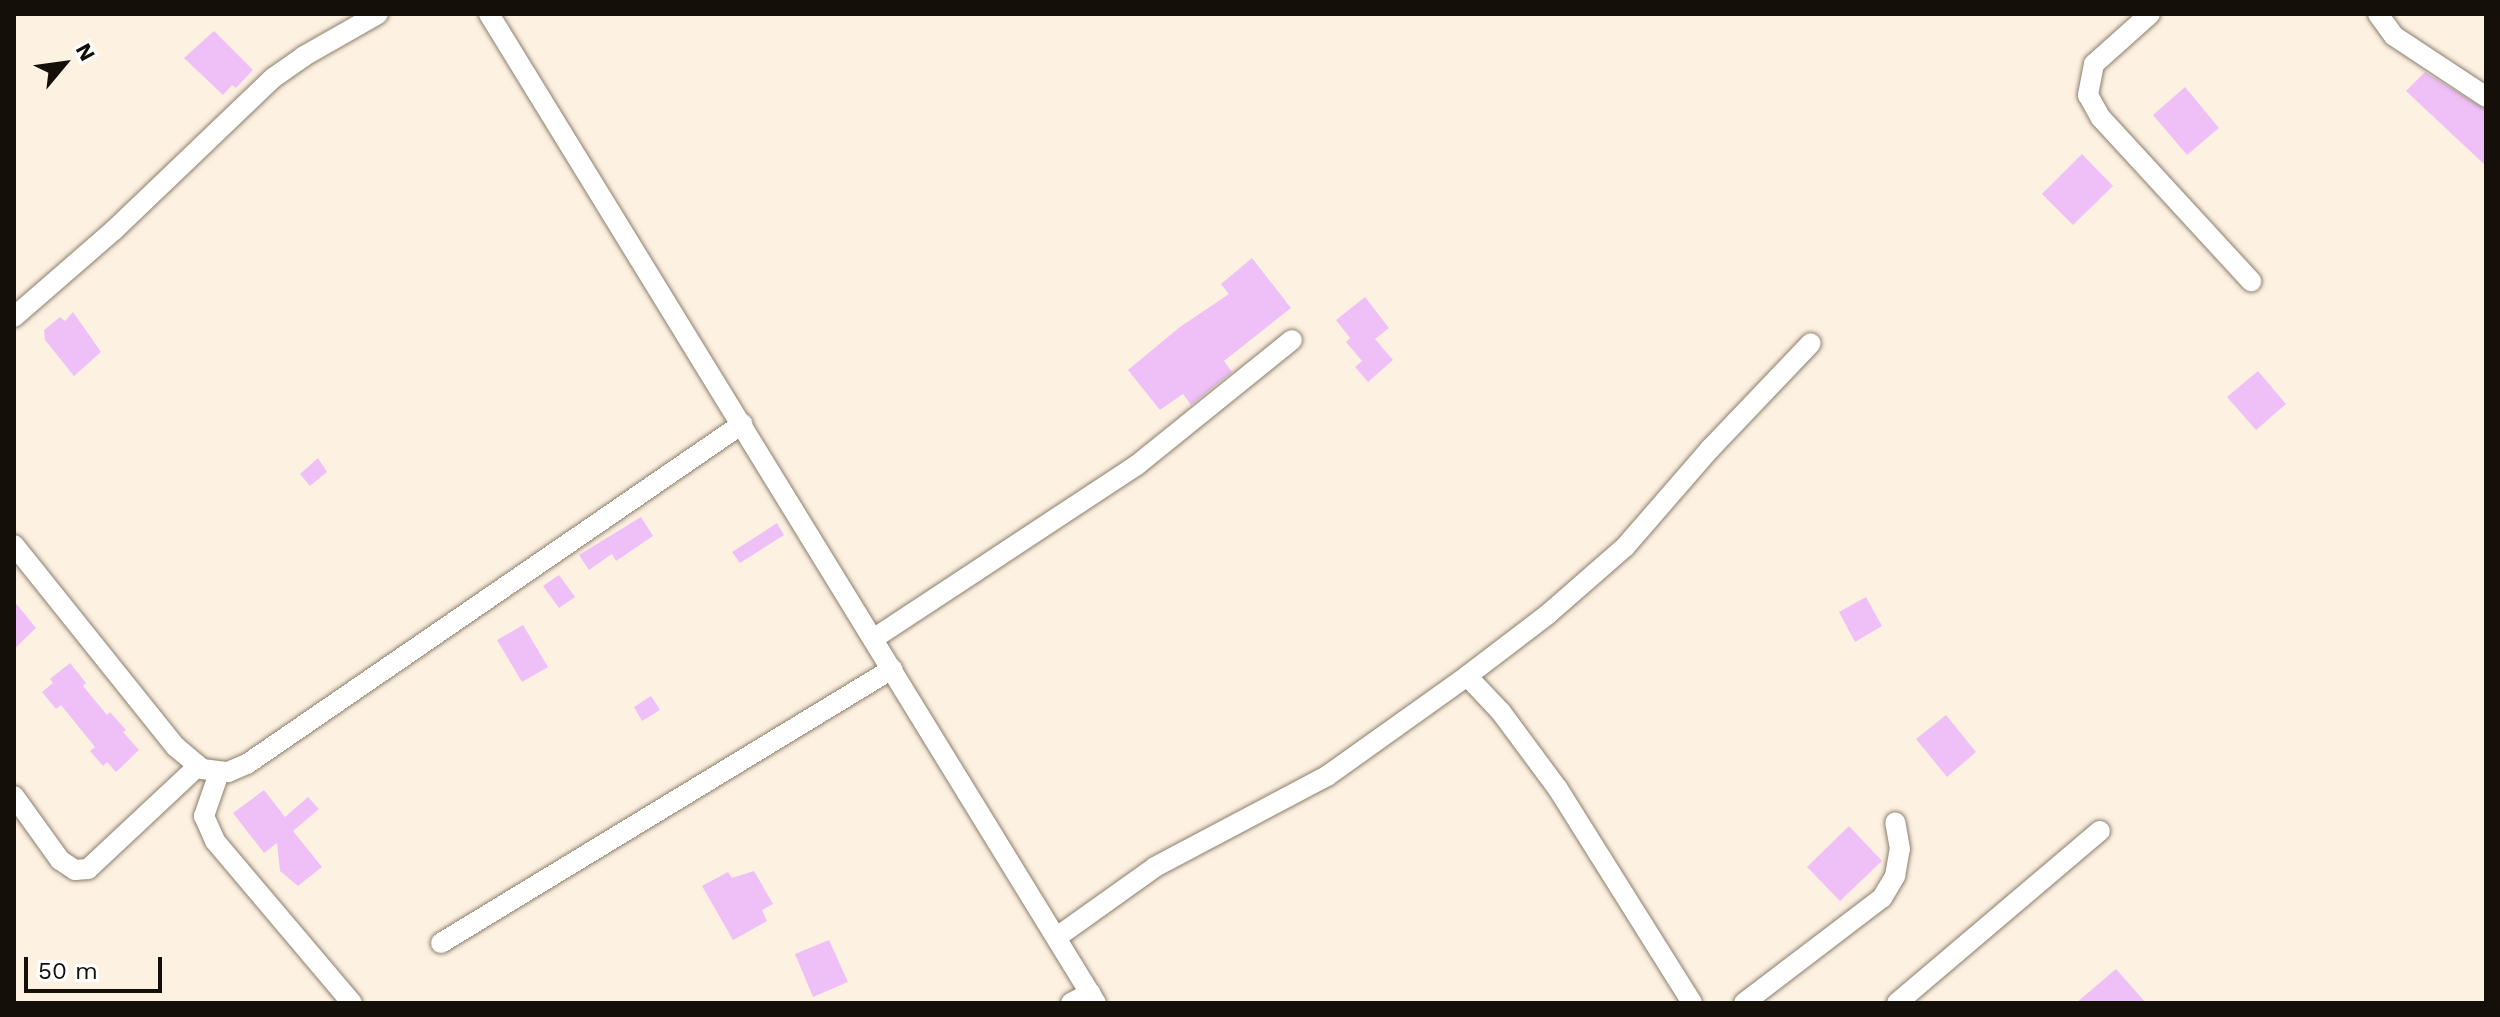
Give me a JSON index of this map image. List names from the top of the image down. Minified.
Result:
{"scale_bar":"50 m","north":"top right"}
